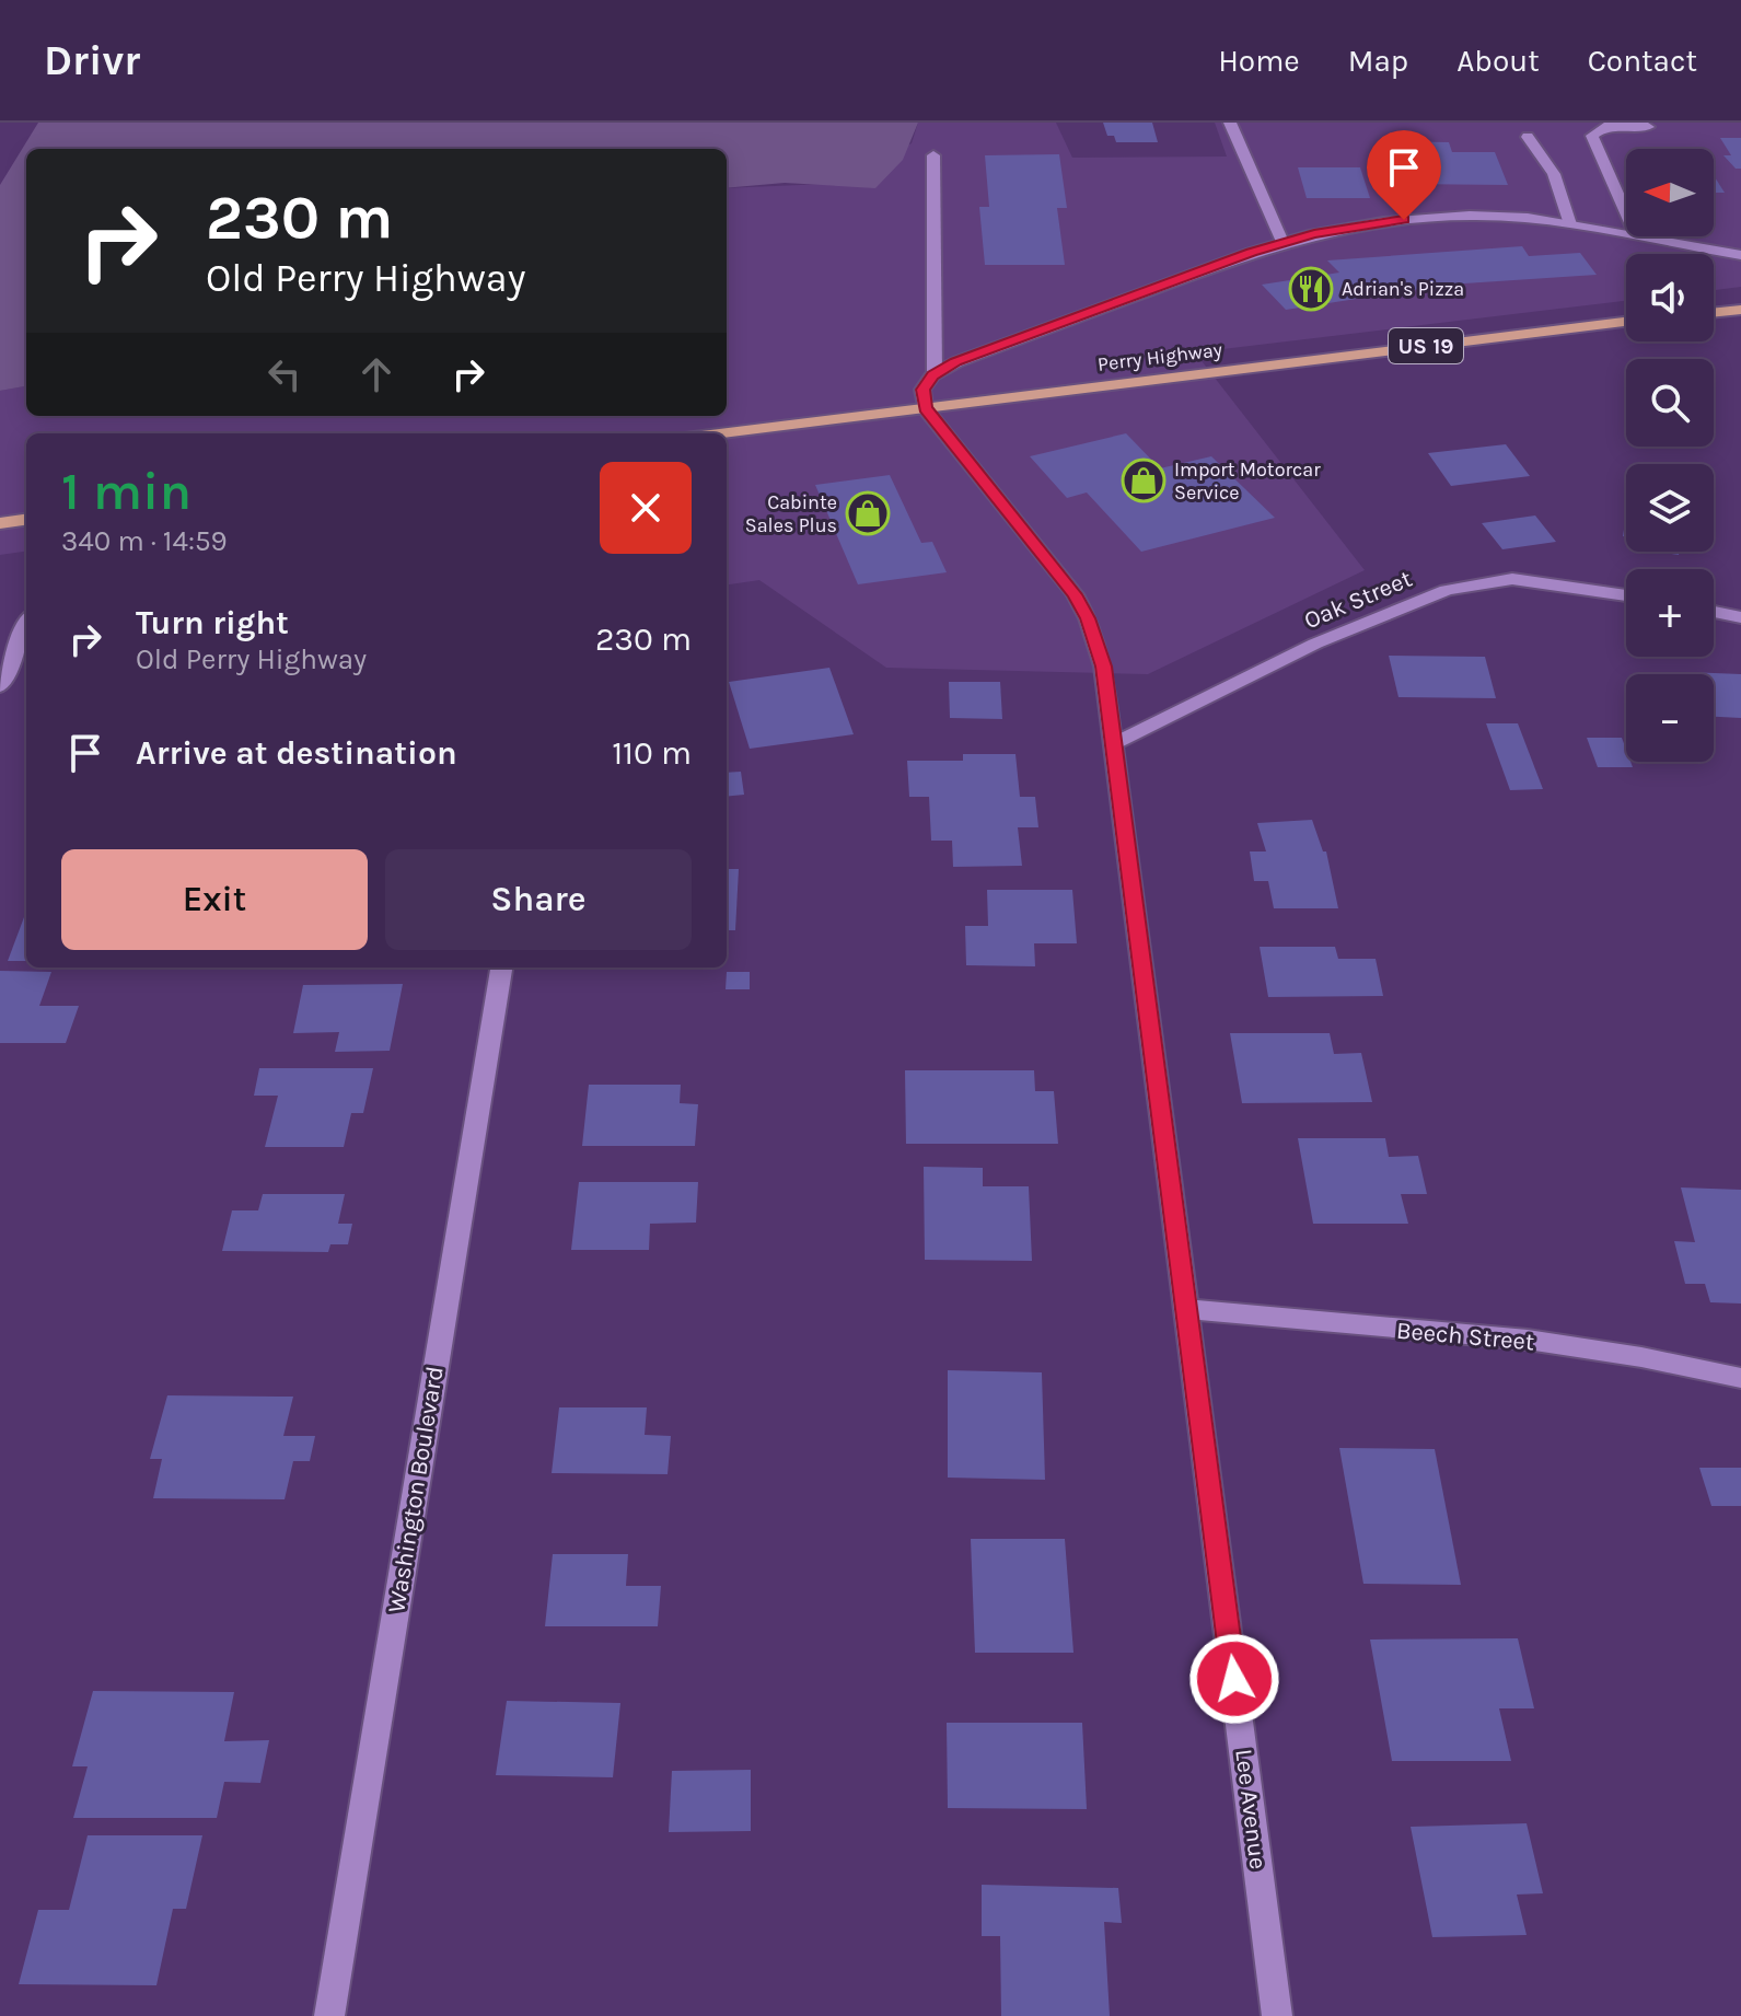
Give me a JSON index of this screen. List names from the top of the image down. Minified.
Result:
{"streets":{"main road":["US 19","Perry Highway"],"street":["Oak Street","Beech Street","Washington Boulevard","Lee Avenue"]},"crossings":[["Perry Highway","Lee Avenue"],["Oak Street","Lee Avenue"],["Beech Street","Lee Avenue"]],"places":{"restaurant":["Adrian's Pizza"],"shop":["Import Motorcar Service","Cabinte Sales Plus"]},"north":"left","page":{"header":"Drivr","nav":["Home","Map","About","Contact"],"map_buttons":["+","−"],"turn":["230 m","Old Perry Highway"],"heading":["1 min","340 m · 14:59"],"list":[{"name":"Turn right","note":"Old Perry Highway","value":"230 m"},{"name":"Arrive at destination","value":"110 m"}],"buttons":["Exit","Share"]}}
